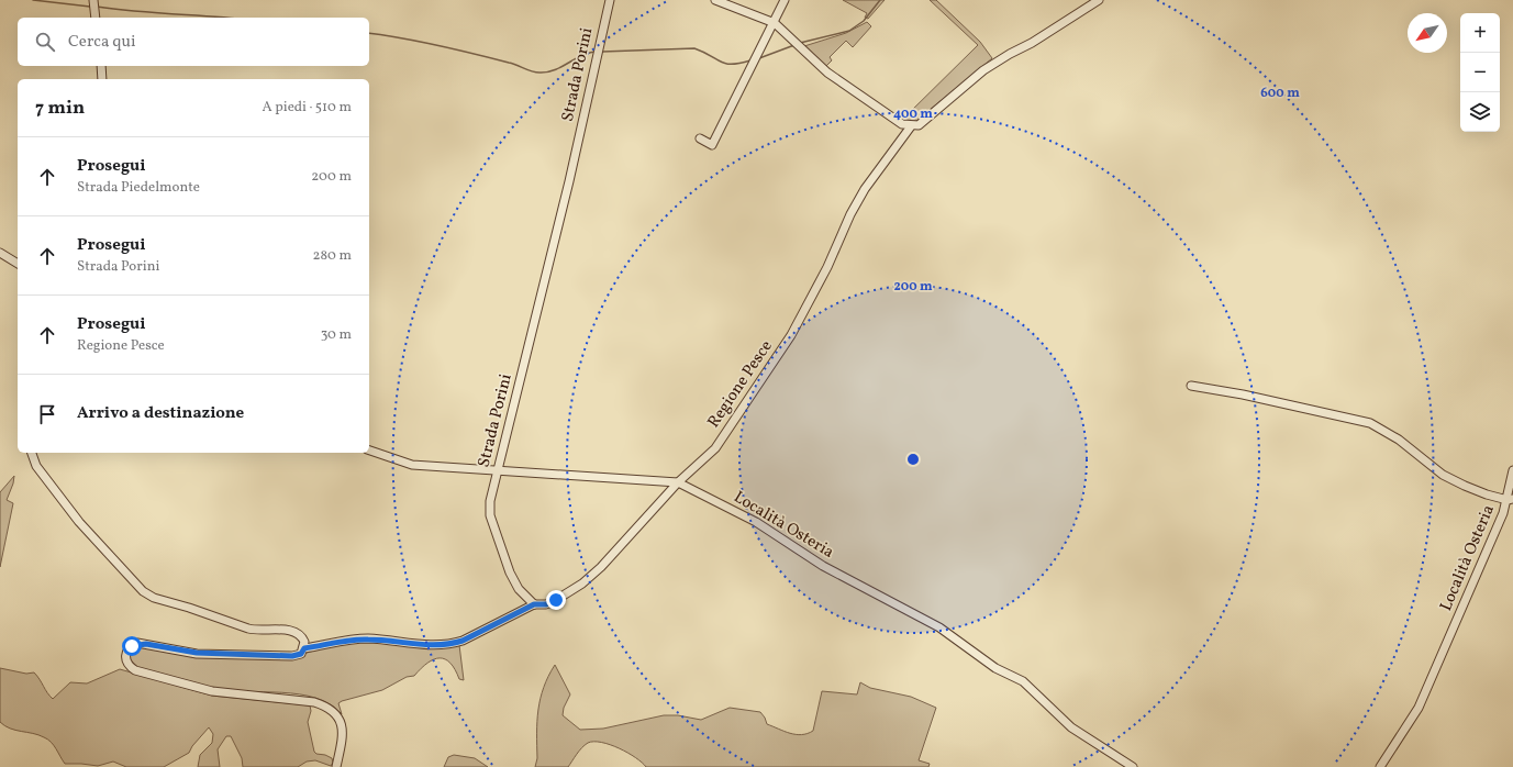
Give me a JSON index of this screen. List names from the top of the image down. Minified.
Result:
{"streets":{"street":["Strada Porini","Regione Pesce","Località Osteria"]},"crossings":[["Strada Porini","Regione Pesce"],["Strada Porini","Località Osteria"],["Regione Pesce","Località Osteria"]],"north":"bottom left","page":{"map_buttons":["+","−"],"search":"Cerca qui","heading":["7 min","A piedi · 510 m"],"list":[["Prosegui","Strada Piedelmonte","200 m"],["Prosegui","Strada Porini","280 m"],["Prosegui","Regione Pesce","30 m"],"Arrivo a destinazione"]},"rings":["600 m","400 m","200 m"]}
